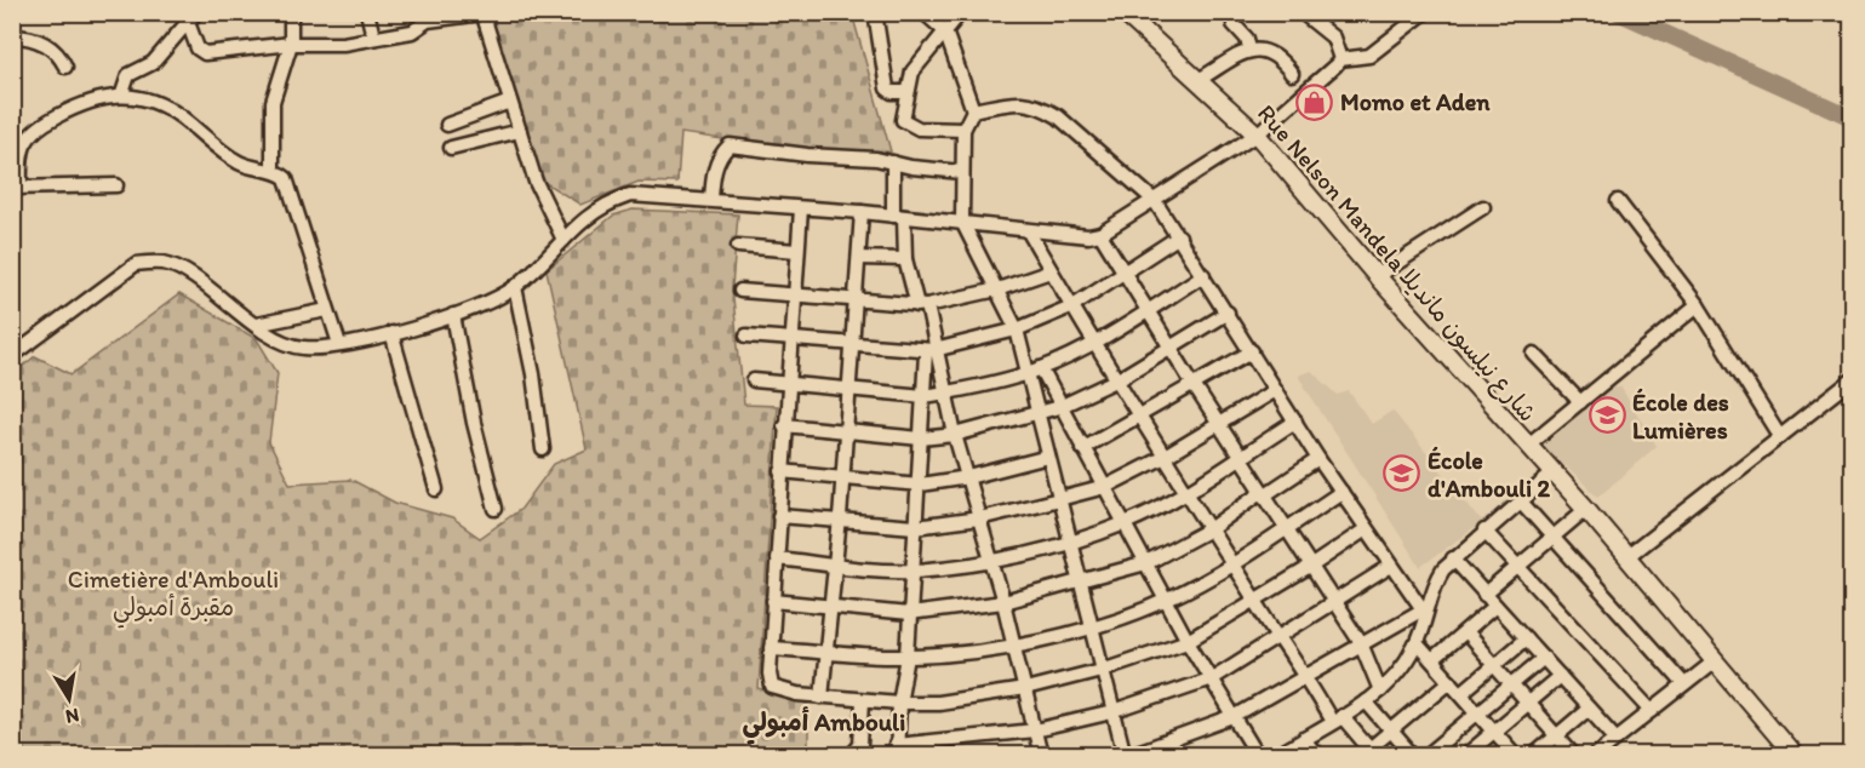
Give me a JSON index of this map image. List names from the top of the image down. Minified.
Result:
{"streets":{"main road":["Rue Nelson Mandela شارع نيلسون مانديلا"]},"districts":["أمبولي Ambouli"],"parks":["Cimetière d'Ambouli مقبرة أمبولي"],"places":{"shop":["Momo et Aden"],"school or university":["École des Lumières","École d'Ambouli 2"]},"north":"bottom"}
